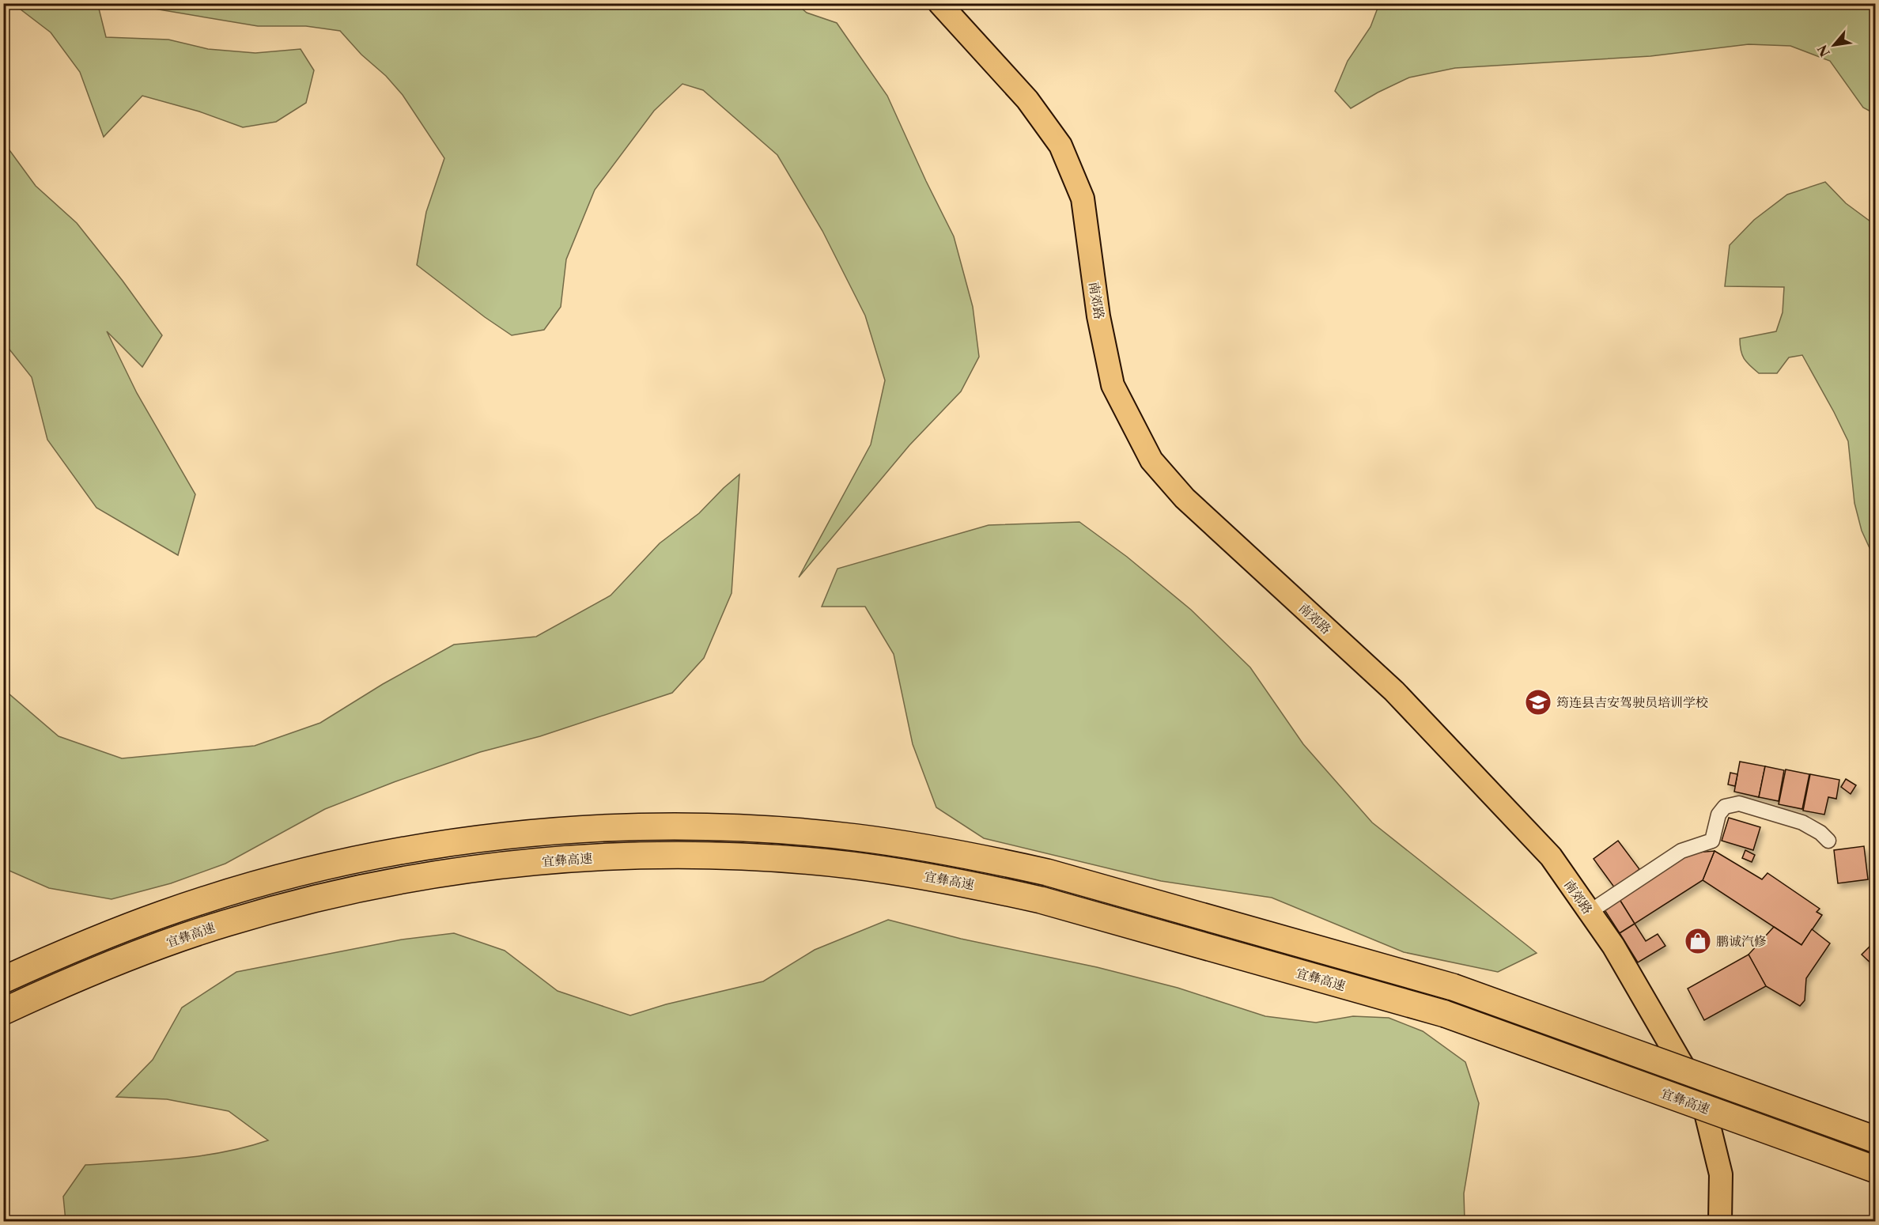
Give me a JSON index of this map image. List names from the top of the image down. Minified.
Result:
{"streets":{"highway":["宜彝高速"],"main road":["南郊路"]},"places":{"school or university":["筠连县吉安驾驶员培训学校"],"shop":["鹏诚汽修"]},"north":"bottom left"}
